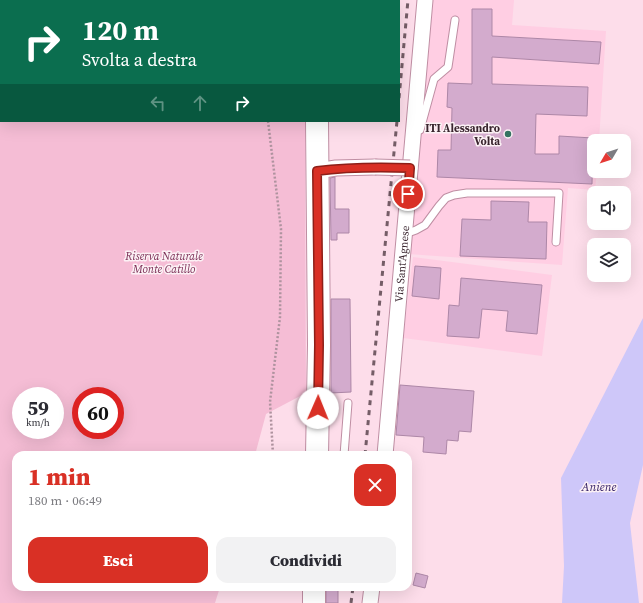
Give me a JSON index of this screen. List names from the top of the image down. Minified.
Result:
{"streets":{"street":["Via Sant'Agnese"]},"water":["Aniene"],"parks":["Riserva Naturale Monte Catillo"],"places":["ITI Alessandro Volta"],"north":"bottom left","page":{"turn":["120 m","Svolta a destra"],"speed":"59 km/h","limit":"60","heading":["1 min","180 m · 06:49"],"buttons":["Esci","Condividi"]}}
